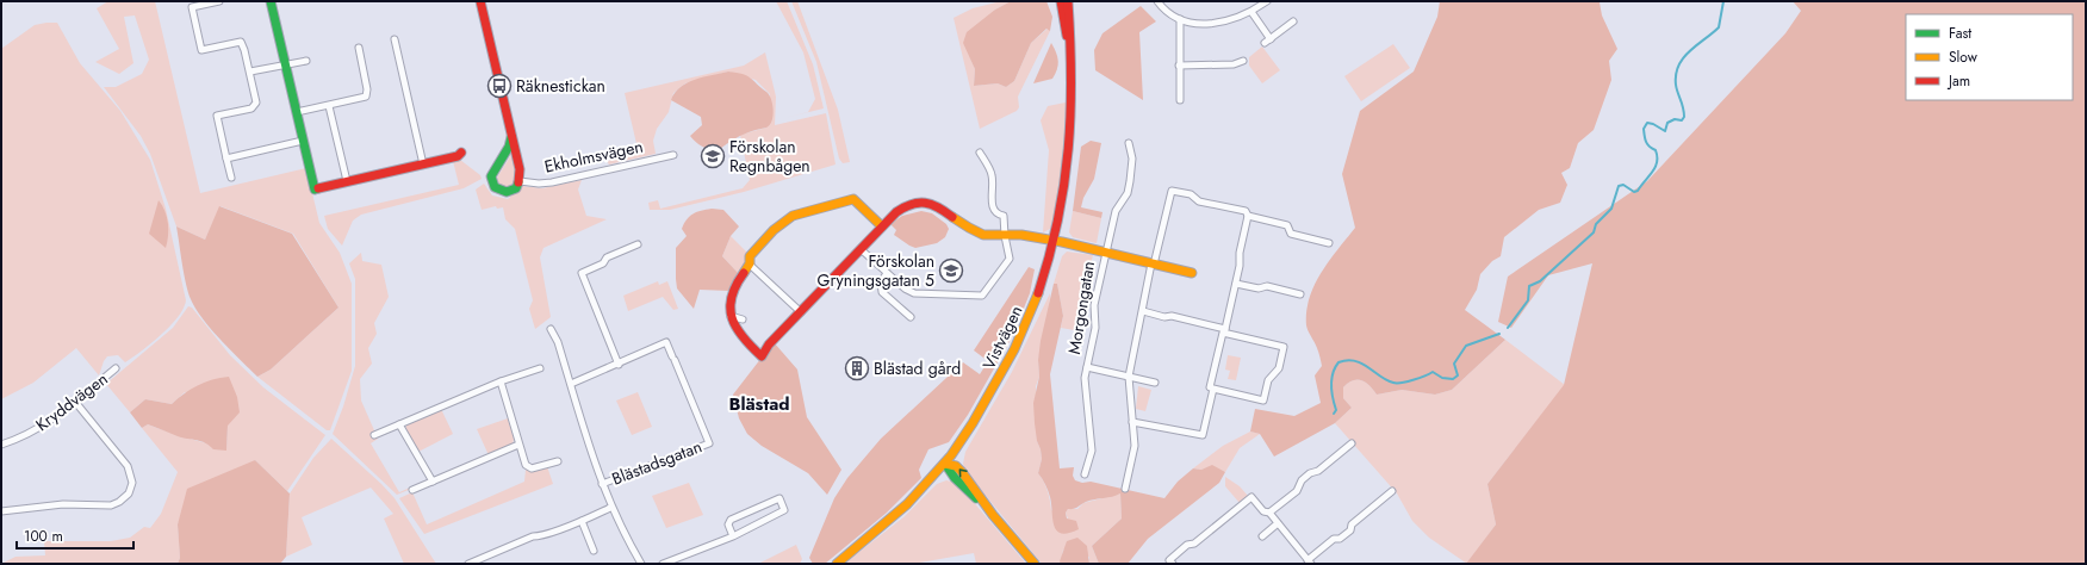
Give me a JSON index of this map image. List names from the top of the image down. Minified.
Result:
{"streets":{"street":["Ekholmsvägen","Morgongatan","Vistvägen","Kryddvägen","Blästadsgatan"]},"crossings":[["Morgongatan","Vistvägen"]],"districts":["Blästad"],"places":{"bus stop":["Räknestickan"],"school or university":["Förskolan Regnbågen","Förskolan Gryningsgatan 5"],"building":["Blästad gård"]},"legend":["Fast","Slow","Jam"],"scale_bar":"100 m"}
